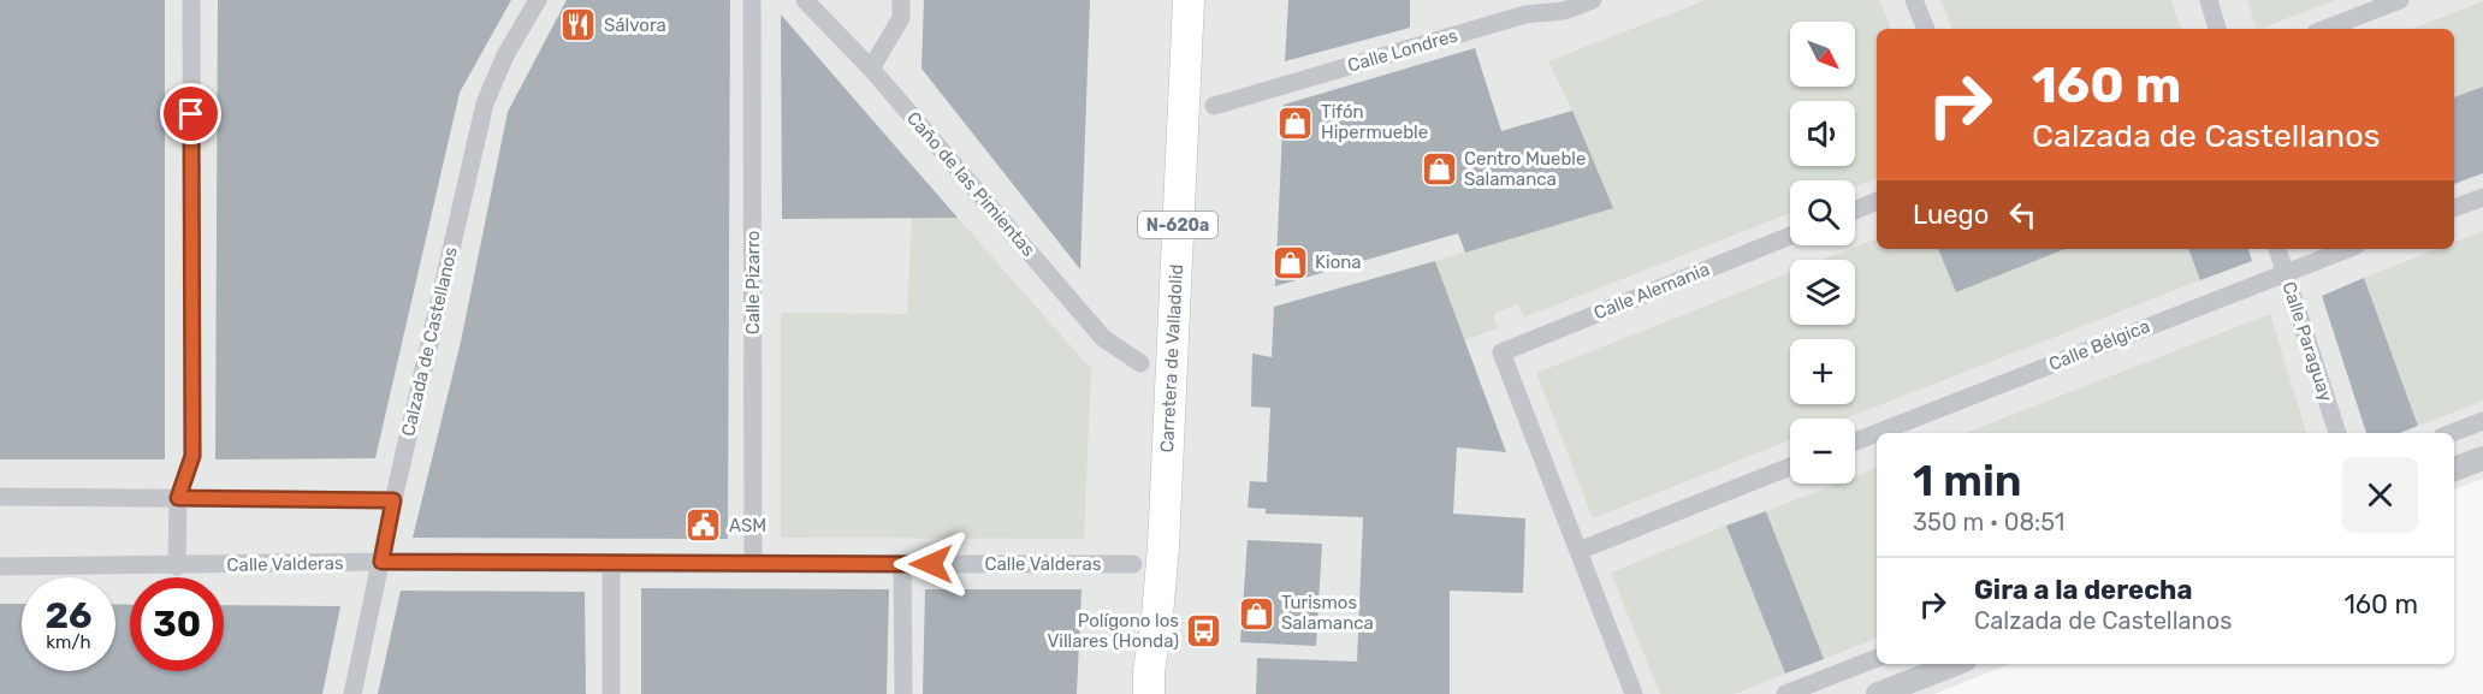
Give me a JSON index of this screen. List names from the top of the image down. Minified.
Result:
{"streets":{"highway":["N-620a","Carretera de Valladolid"],"street":["Calle Londres","Caño de las Pimientas","Calle Pizarro","Calle Alemania","Calzada de Castellanos","Calle Paraguay","Calle Bélgica","Calle Valderas"]},"crossings":[["Calle Pizarro","Calle Valderas"],["Calzada de Castellanos","Calle Valderas"],["Calle Paraguay","Calle Bélgica"]],"places":{"restaurant":["Sálvora"],"shop":["Tifón Hipermueble","Centro Mueble Salamanca","Kiona","Turismos Salamanca"],"public building":["ASM"],"bus stop":["Polígono los Villares (Honda)"]},"north":"bottom right","page":{"map_buttons":["+","−"],"turn":["160 m","Calzada de Castellanos"],"then":"Luego","heading":["1 min","350 m · 08:51"],"list":[{"name":"Gira a la derecha","note":"Calzada de Castellanos","value":"160 m"}],"speed":"26 km/h","limit":"30"}}
